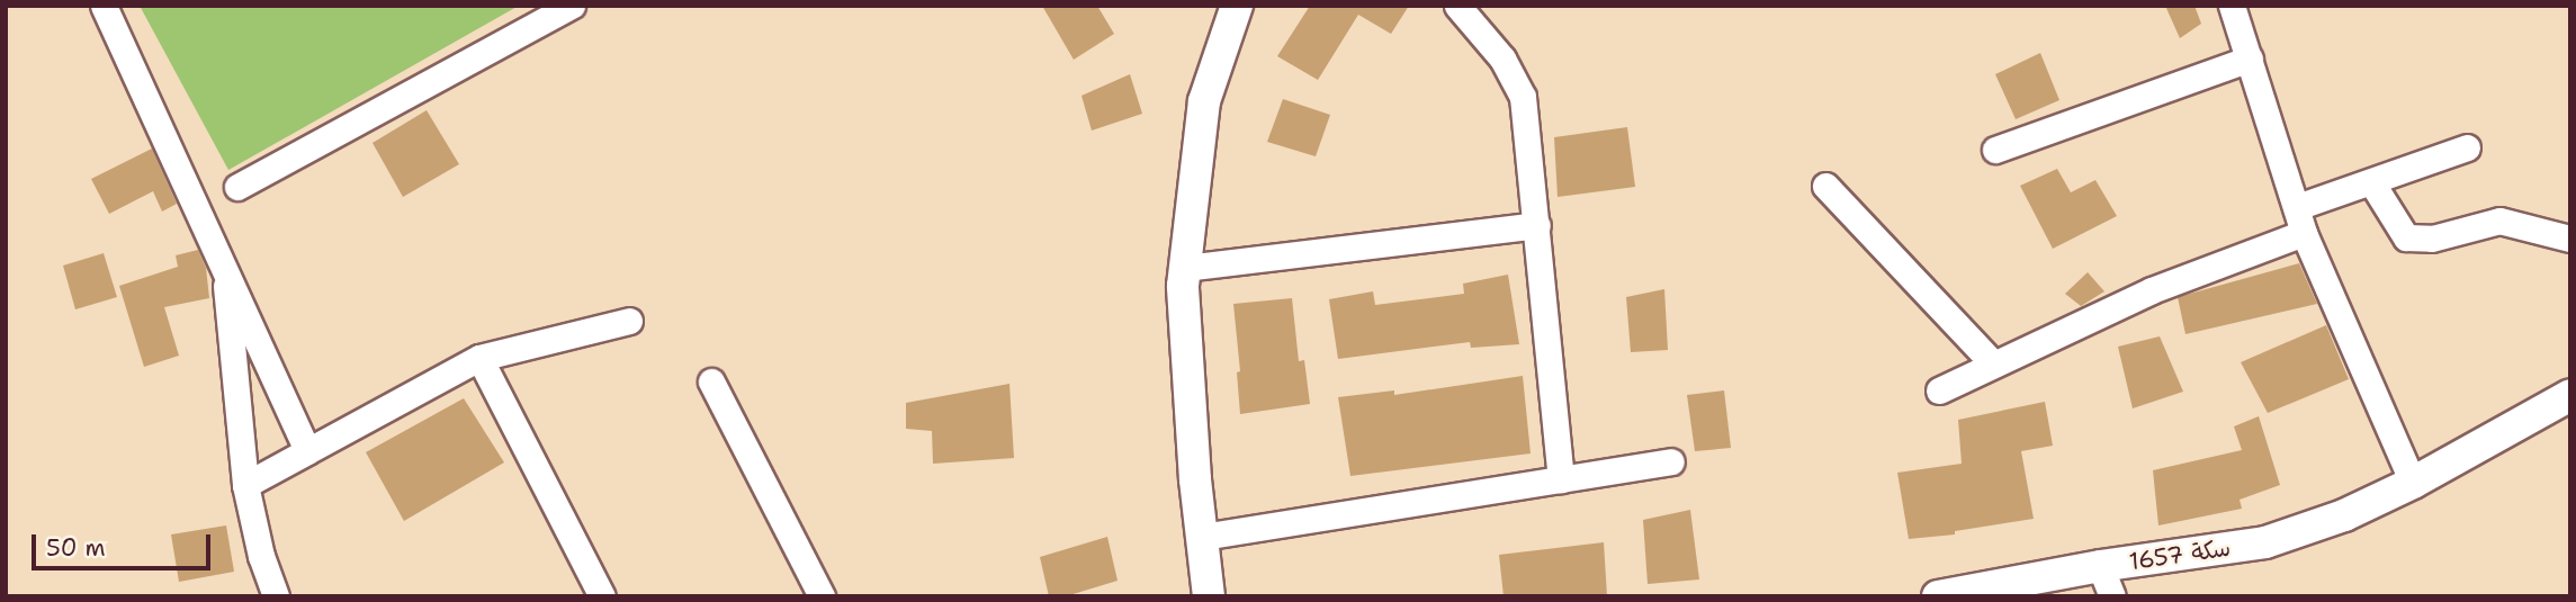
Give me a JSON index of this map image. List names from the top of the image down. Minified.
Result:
{"streets":{"street":["سكة 1657"]},"scale_bar":"50 m"}
